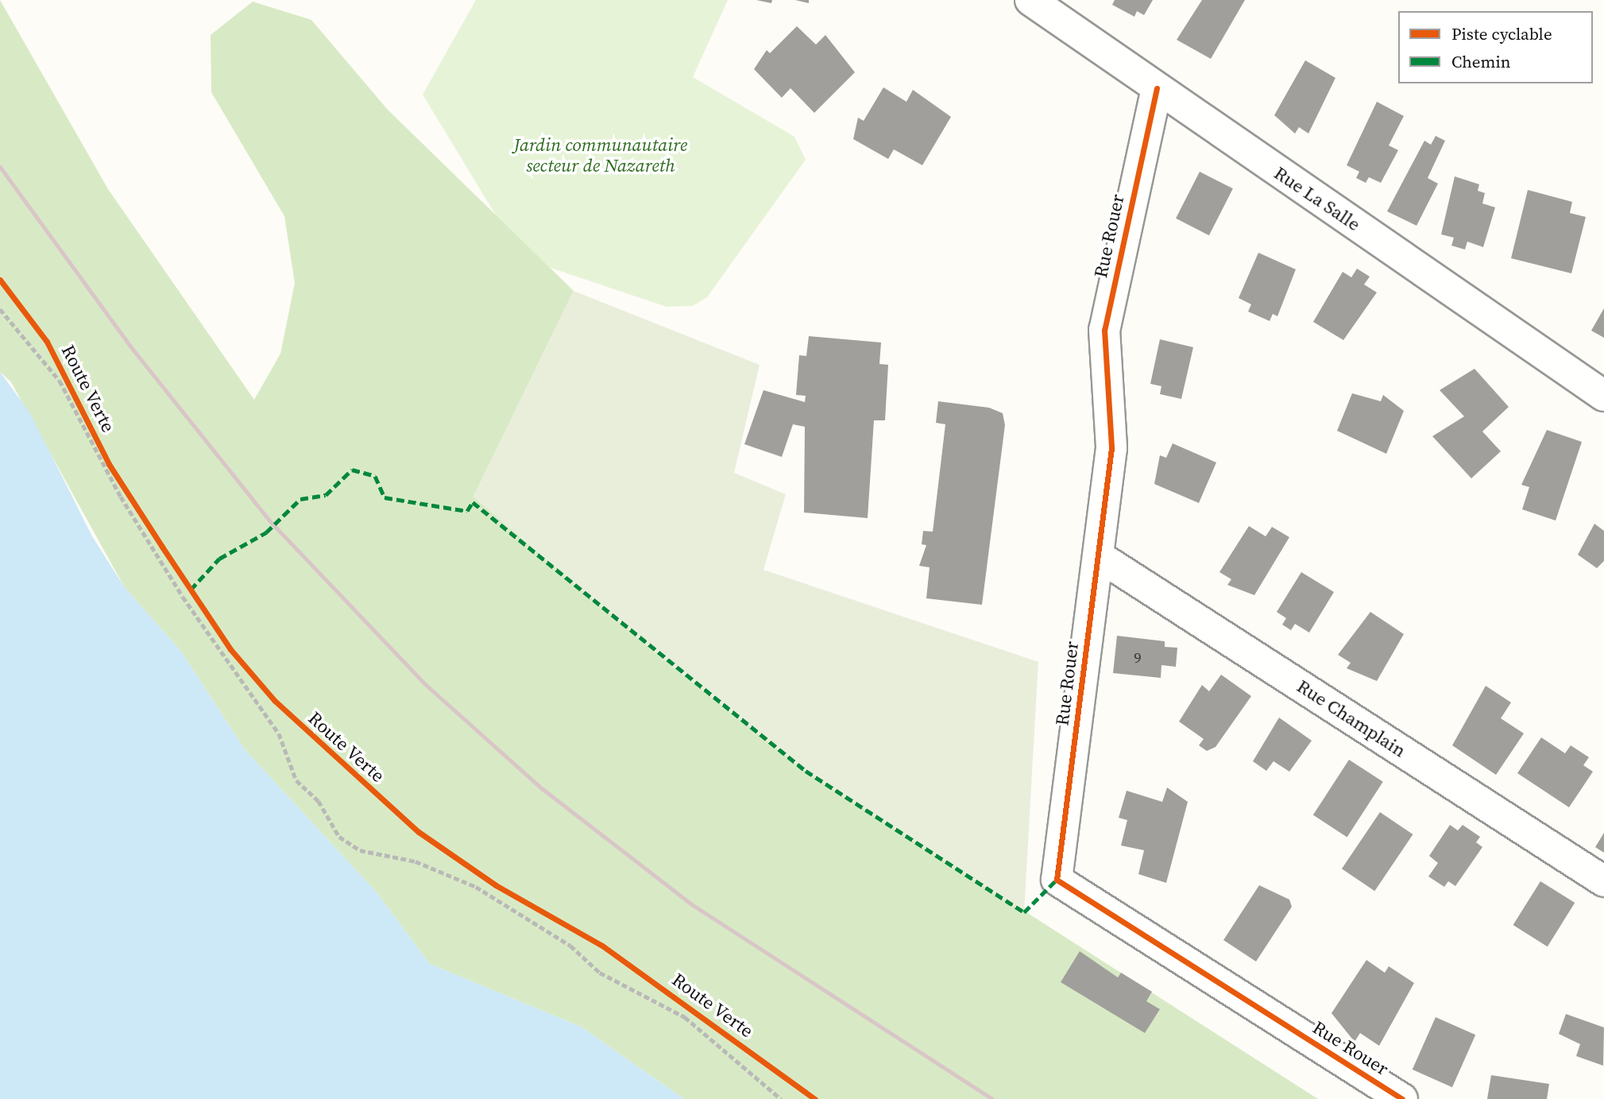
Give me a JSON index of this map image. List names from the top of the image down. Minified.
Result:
{"streets":{"street":["Rue La Salle","Rue Rouer","Rue Champlain"],"cycle path":["Route Verte"]},"crossings":[["Rue La Salle","Rue Rouer"],["Rue Rouer","Rue Champlain"]],"parks":["Jardin communautaire secteur de Nazareth"],"house_numbers":["9"],"legend":["Piste cyclable","Chemin"]}
